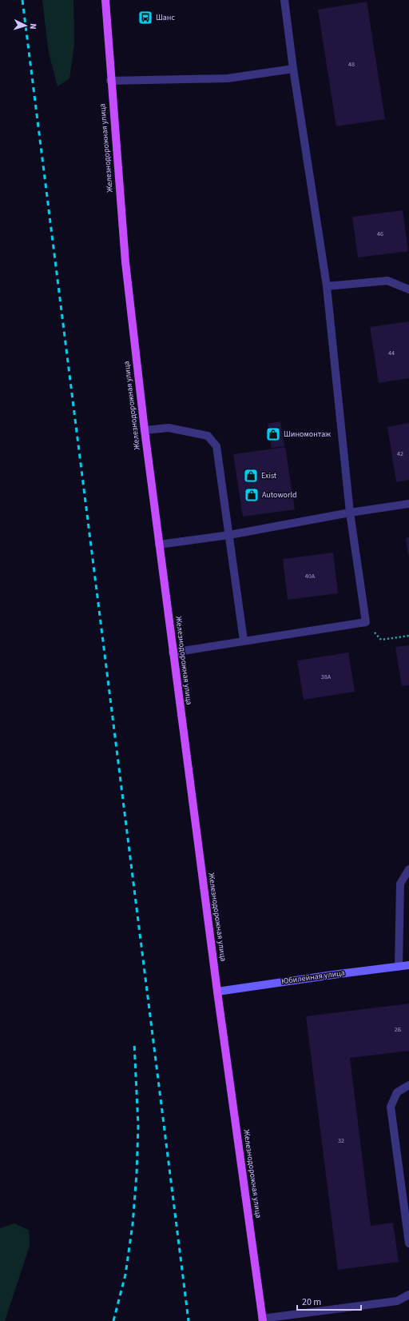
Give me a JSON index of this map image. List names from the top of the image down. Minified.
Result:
{"streets":{"main road":["Железнодорожная улица"],"street":["Юбилейная улица"]},"crossings":[["Железнодорожная улица","Юбилейная улица"]],"places":{"bus stop":["Шанс"],"shop":["Шиномонтаж","Exist","Autoworld"]},"house_numbers":["48","46","44","42","40А","38А","2Б","32"],"scale_bar":"20 m","north":"right"}
